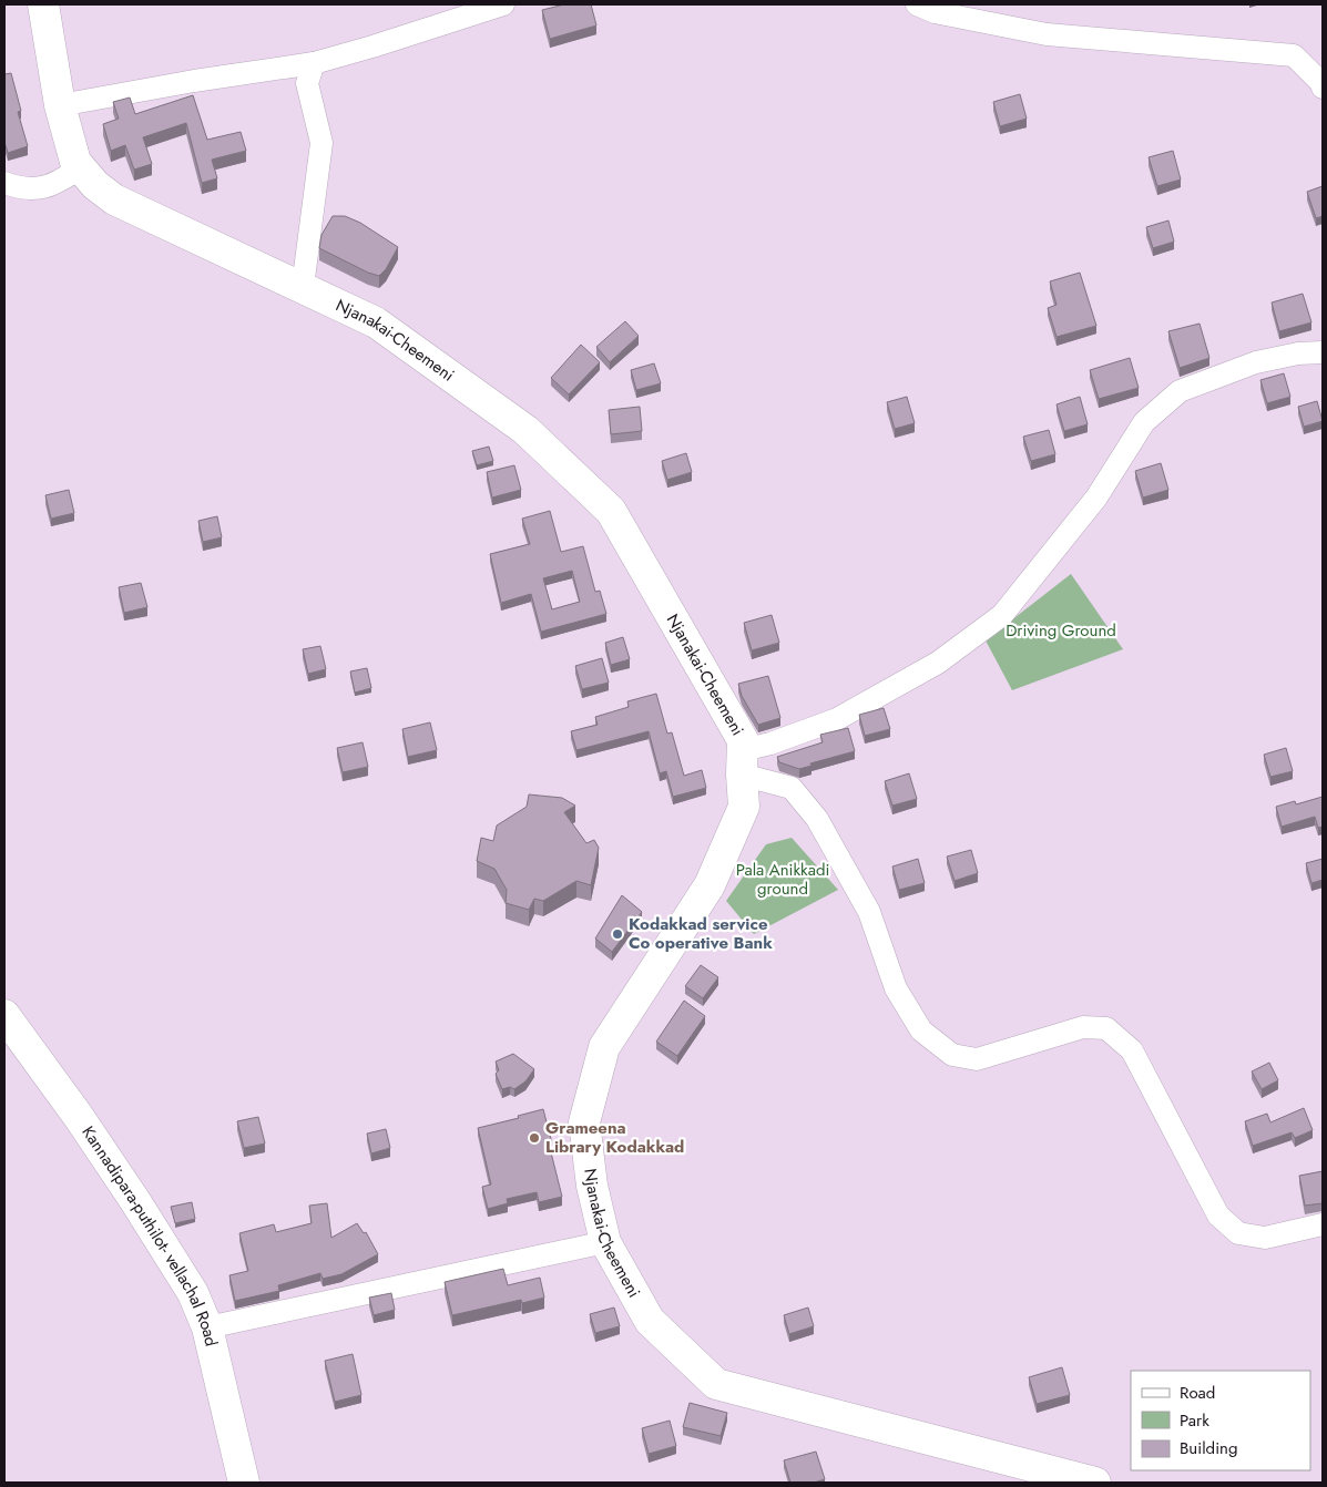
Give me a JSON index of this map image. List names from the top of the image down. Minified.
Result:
{"streets":{"main road":["Njanakai-Cheemeni","Kannadipara-puthilot- vellachal Road"]},"parks":["Driving Ground","Pala Anikkadi ground"],"places":["Kodakkad service Co operative Bank","Grameena Library Kodakkad"],"legend":["Road","Park","Building"]}
